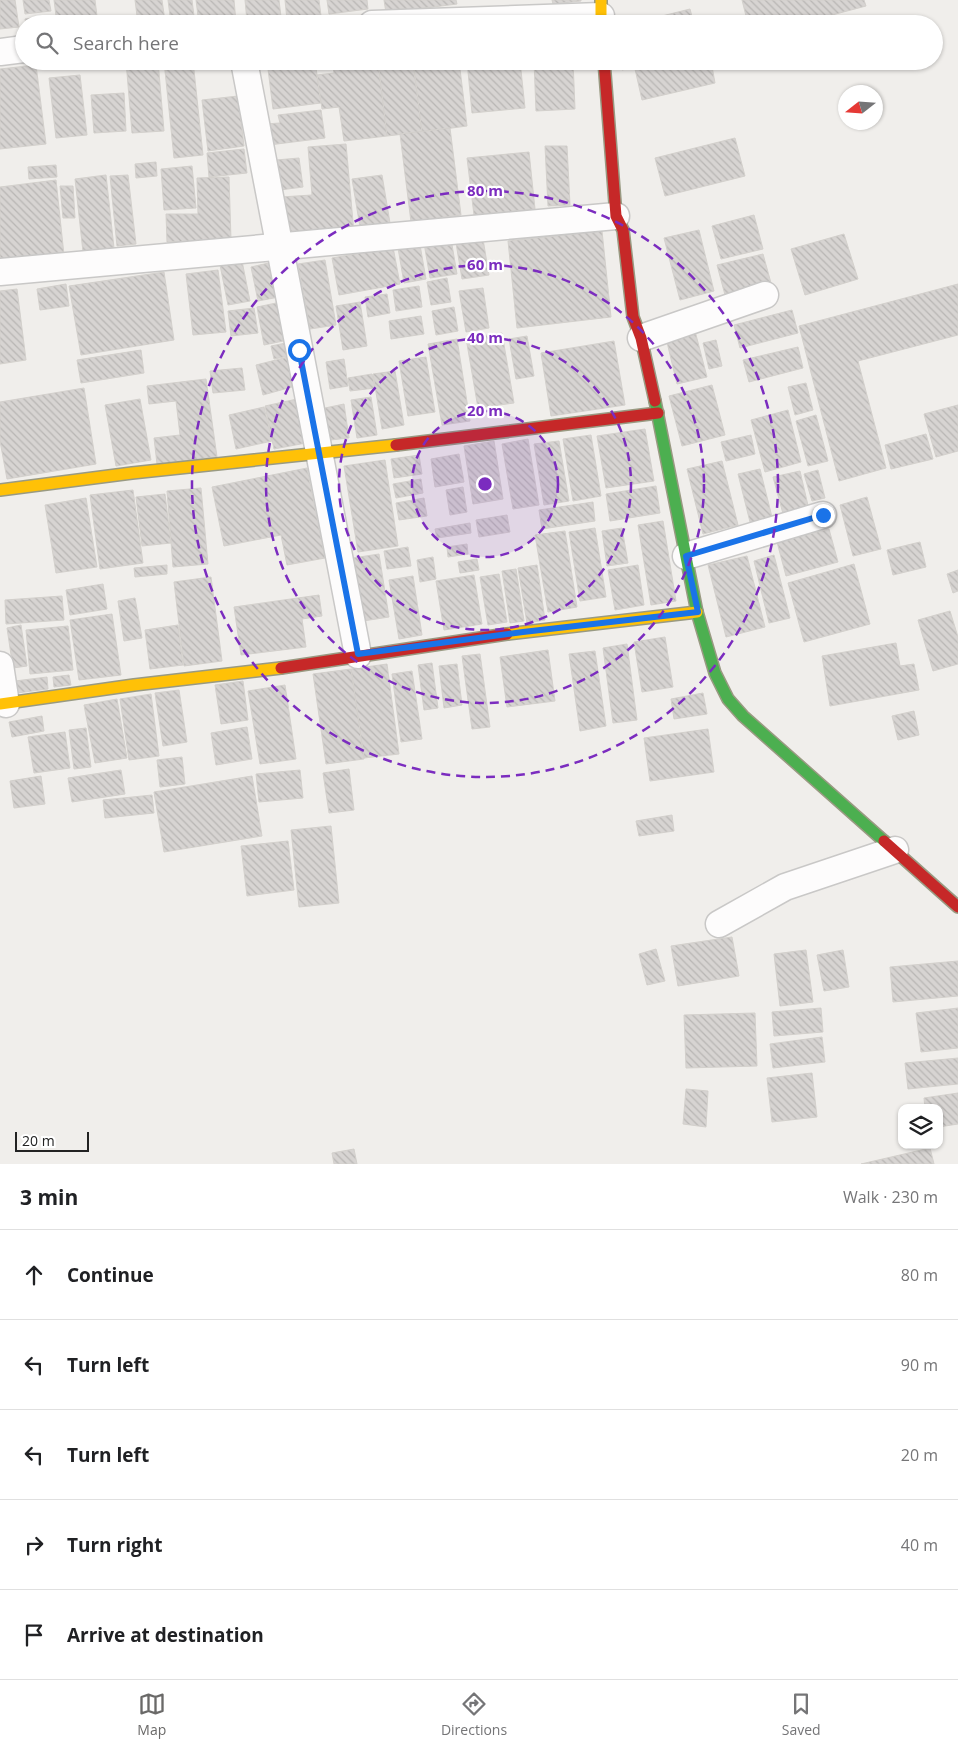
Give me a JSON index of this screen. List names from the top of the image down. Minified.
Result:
{"scale_bar":"20 m","north":"left","page":{"search":"Search here","scale":"20 m","heading":["3 min","Walk · 230 m"],"list":[["Continue","80 m"],["Turn left","90 m"],["Turn left","20 m"],["Turn right","40 m"],"Arrive at destination"],"nav":["Map","Directions","Saved"]},"rings":["80 m","60 m","40 m","20 m"]}
